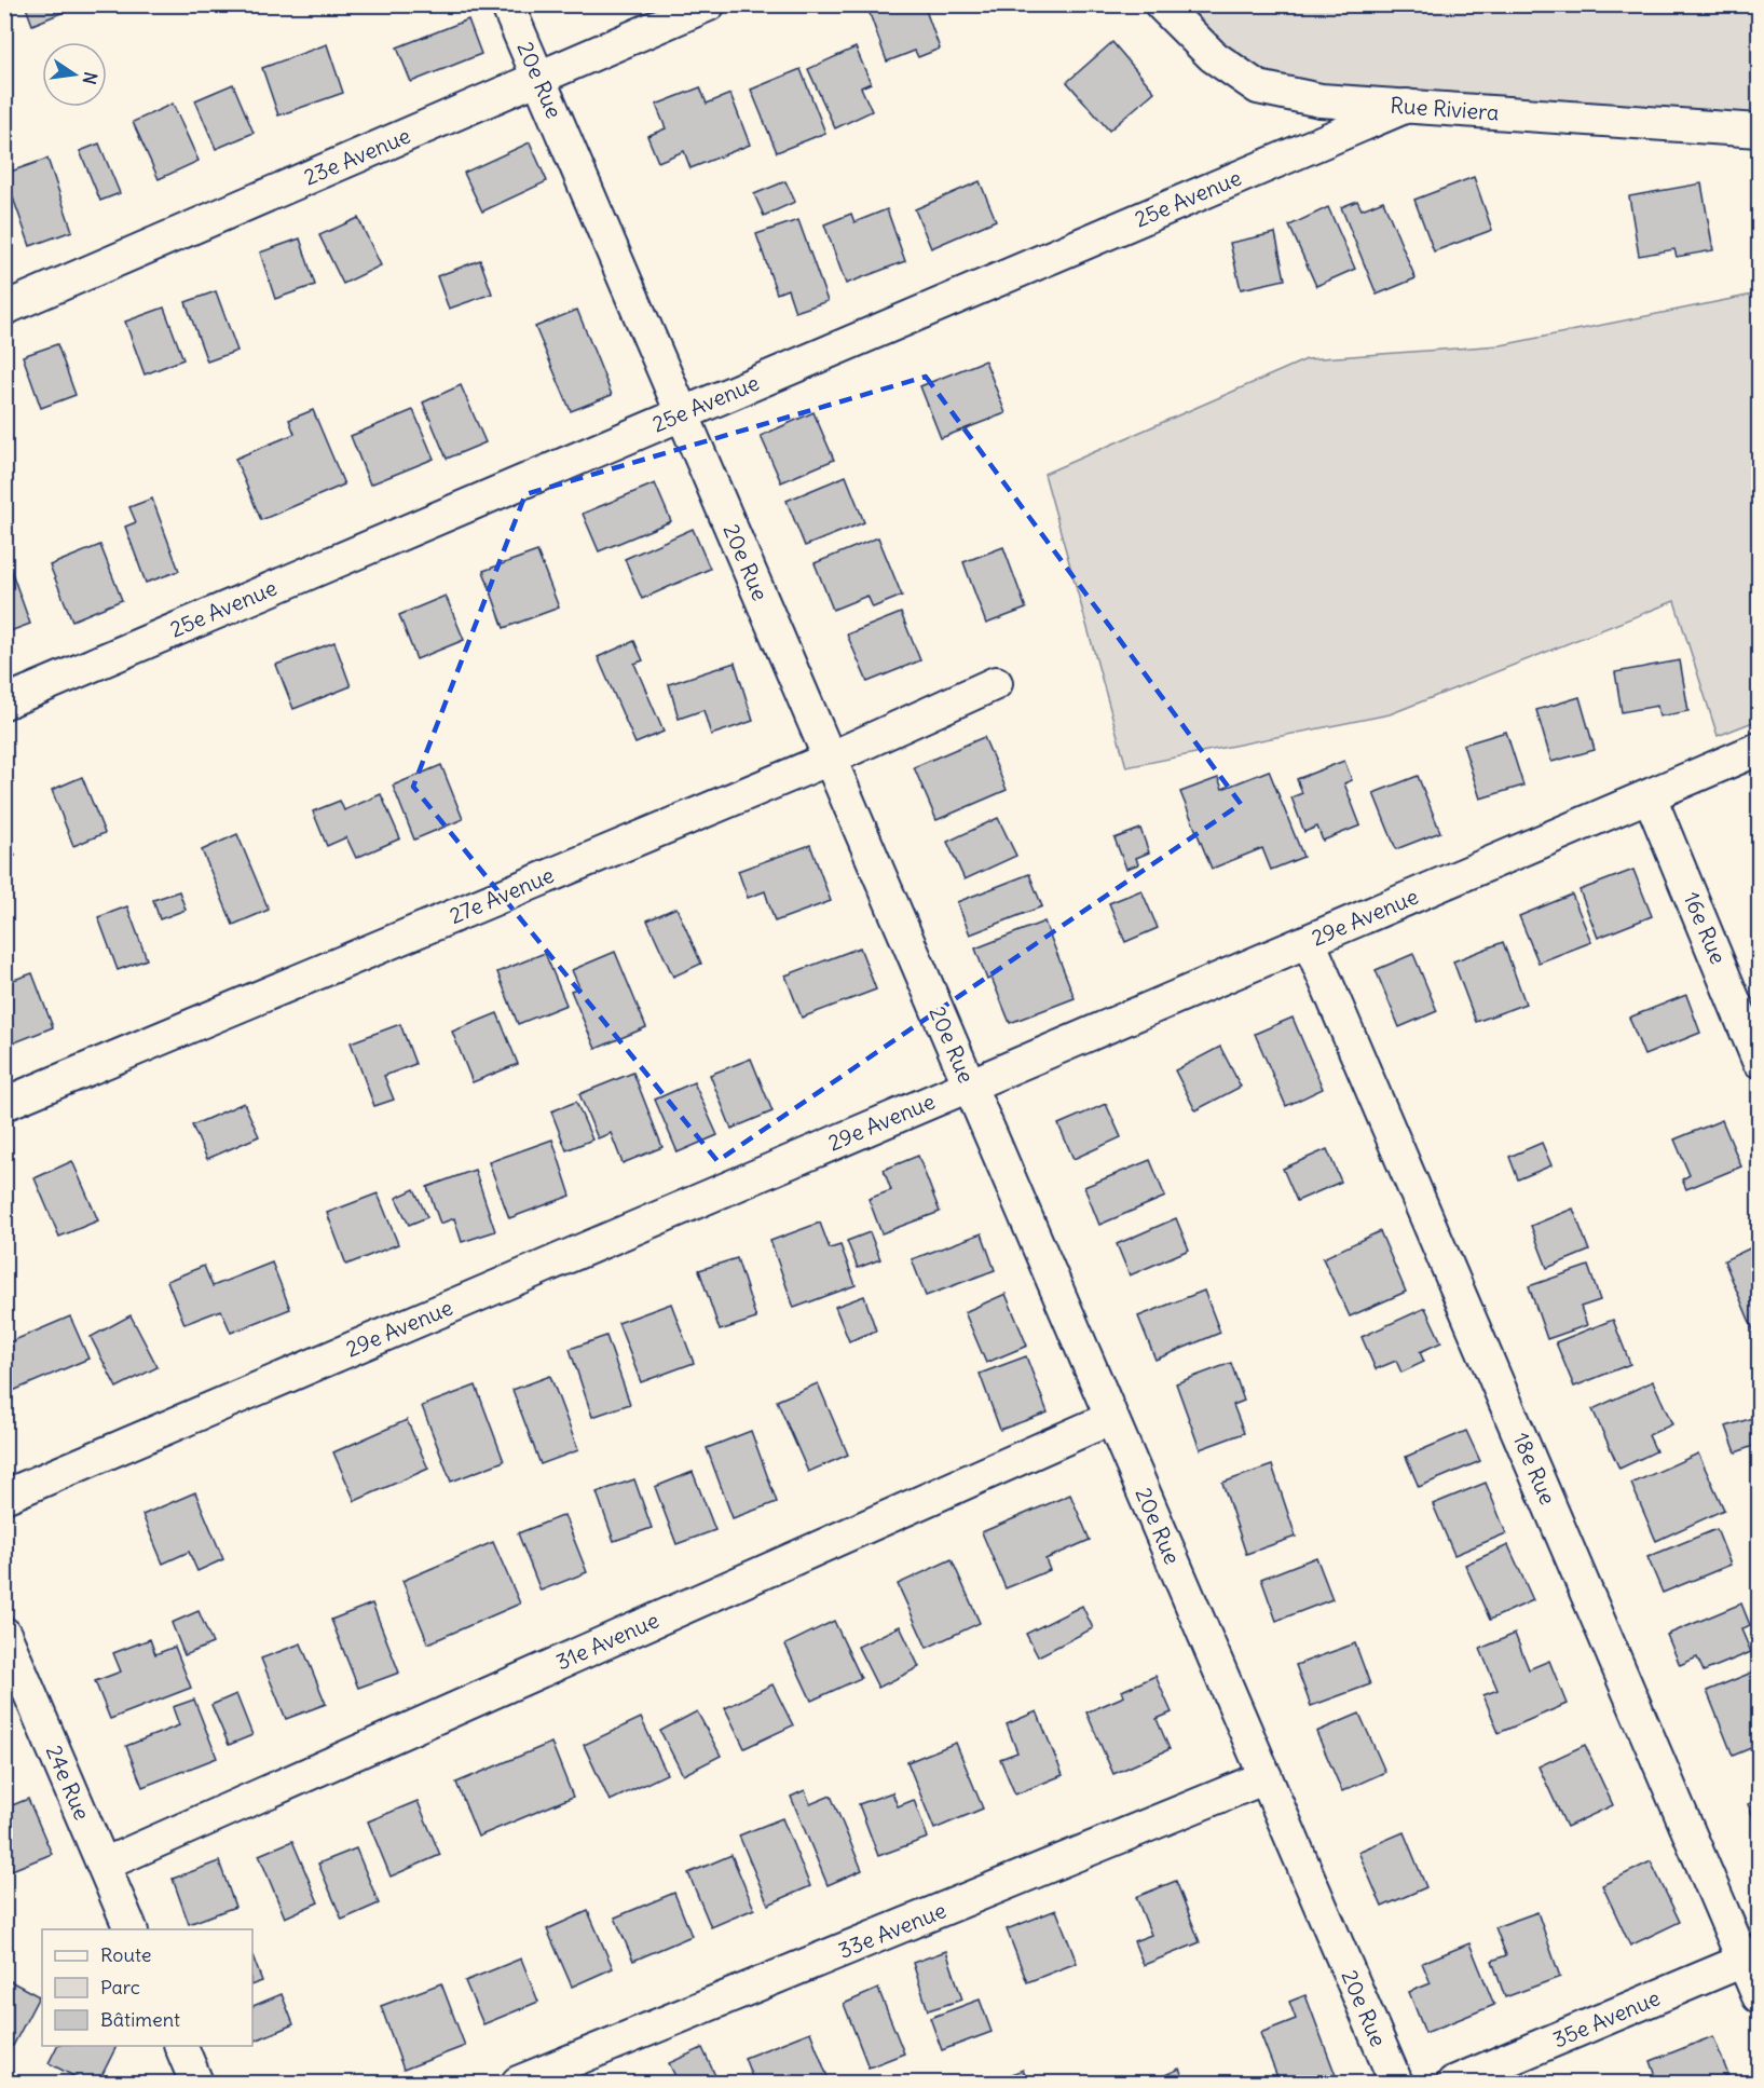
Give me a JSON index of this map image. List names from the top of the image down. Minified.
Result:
{"streets":{"street":["20e Rue","Rue Riviera","23e Avenue","25e Avenue","27e Avenue","29e Avenue","16e Rue","18e Rue","31e Avenue","24e Rue","33e Avenue","35e Avenue"]},"crossings":[["20e Rue","23e Avenue"],["20e Rue","25e Avenue"],["20e Rue","27e Avenue"],["20e Rue","29e Avenue"],["20e Rue","31e Avenue"],["20e Rue","33e Avenue"],["Rue Riviera","25e Avenue"],["29e Avenue","16e Rue"],["29e Avenue","18e Rue"],["18e Rue","35e Avenue"],["31e Avenue","24e Rue"]],"legend":["Route","Parc","Bâtiment"],"north":"right"}
